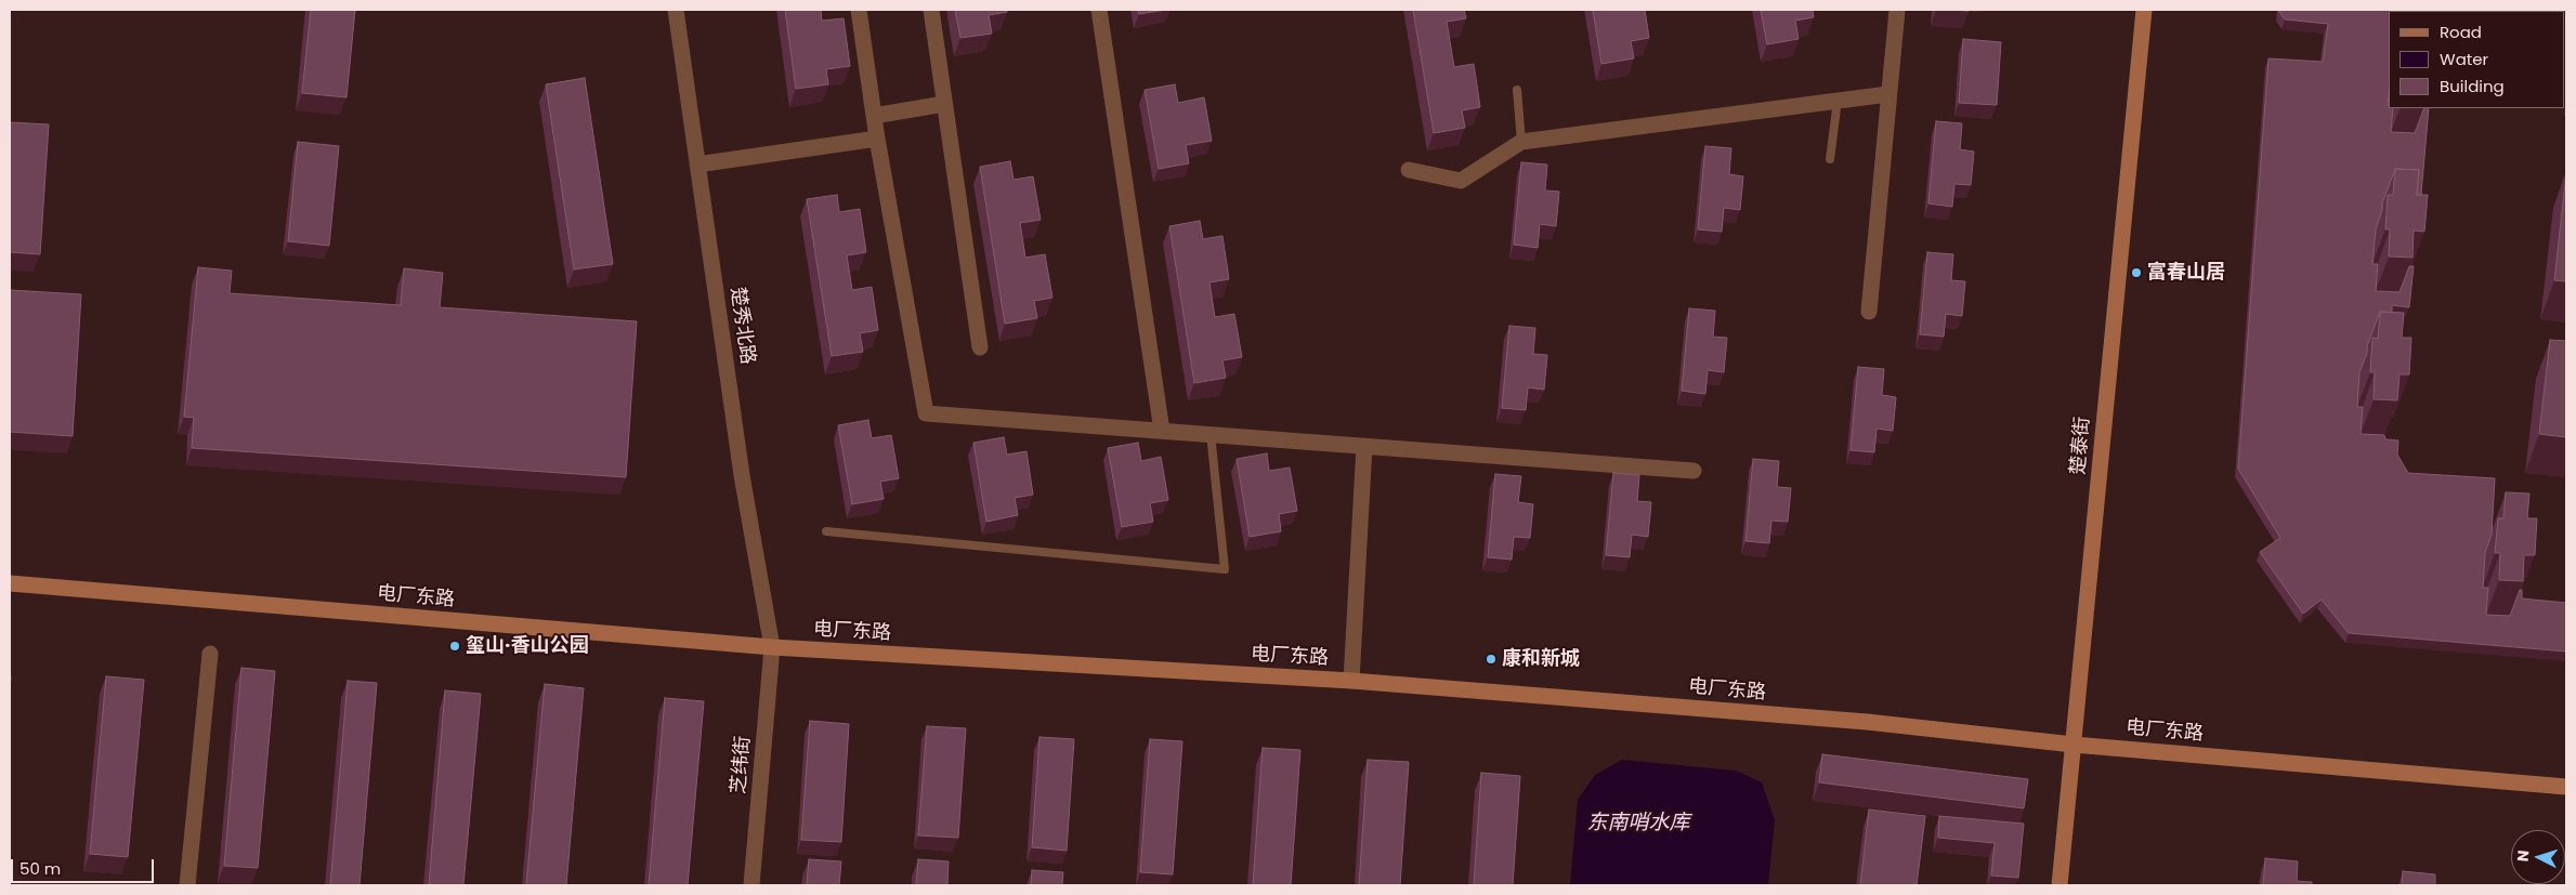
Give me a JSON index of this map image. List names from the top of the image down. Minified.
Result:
{"streets":{"street":["楚秀北路","楚泰街","电厂东路","芝纬街"]},"crossings":[["楚秀北路","电厂东路"],["楚秀北路","芝纬街"],["楚泰街","电厂东路"],["电厂东路","芝纬街"]],"water":["东南哨水库"],"places":["富春山居","玺山·香山公园","康和新城"],"legend":["Road","Water","Building"],"scale_bar":"50 m","north":"left"}
